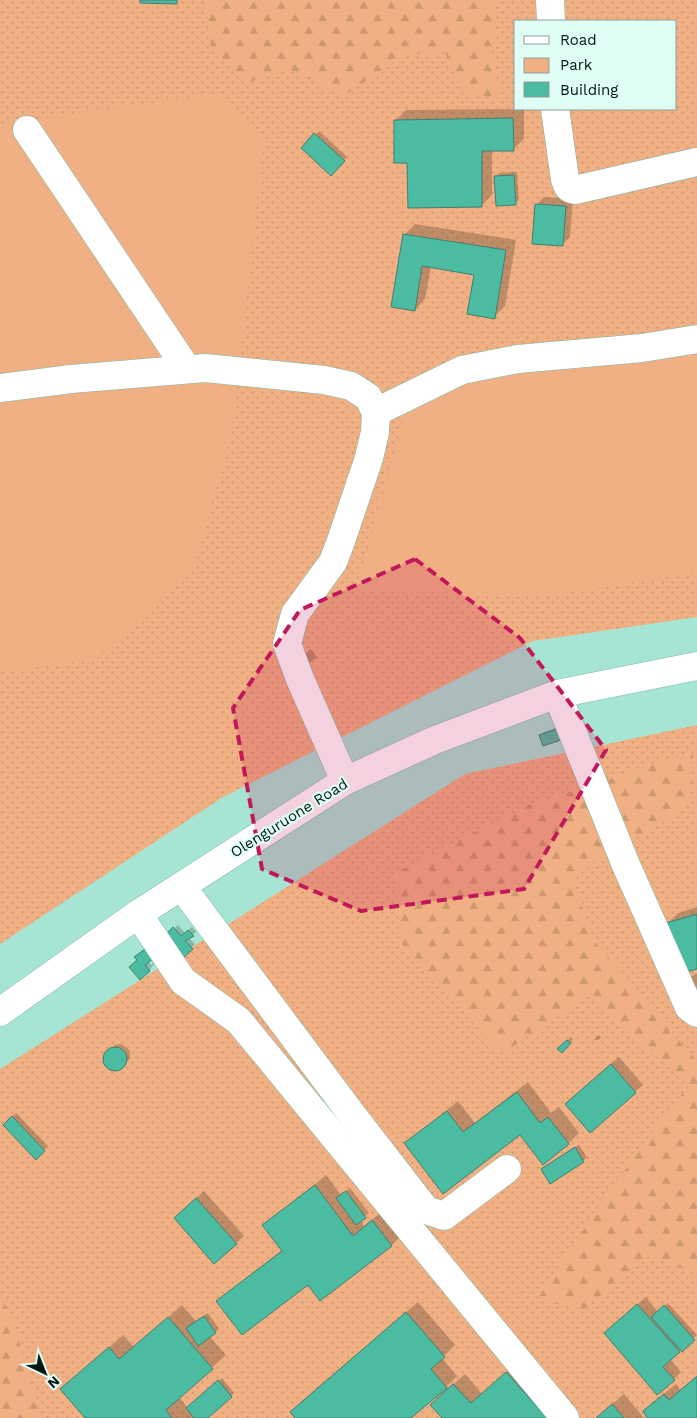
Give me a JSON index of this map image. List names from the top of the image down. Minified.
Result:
{"streets":{"street":["Olenguruone Road"]},"legend":["Road","Park","Building"],"north":"bottom right"}
